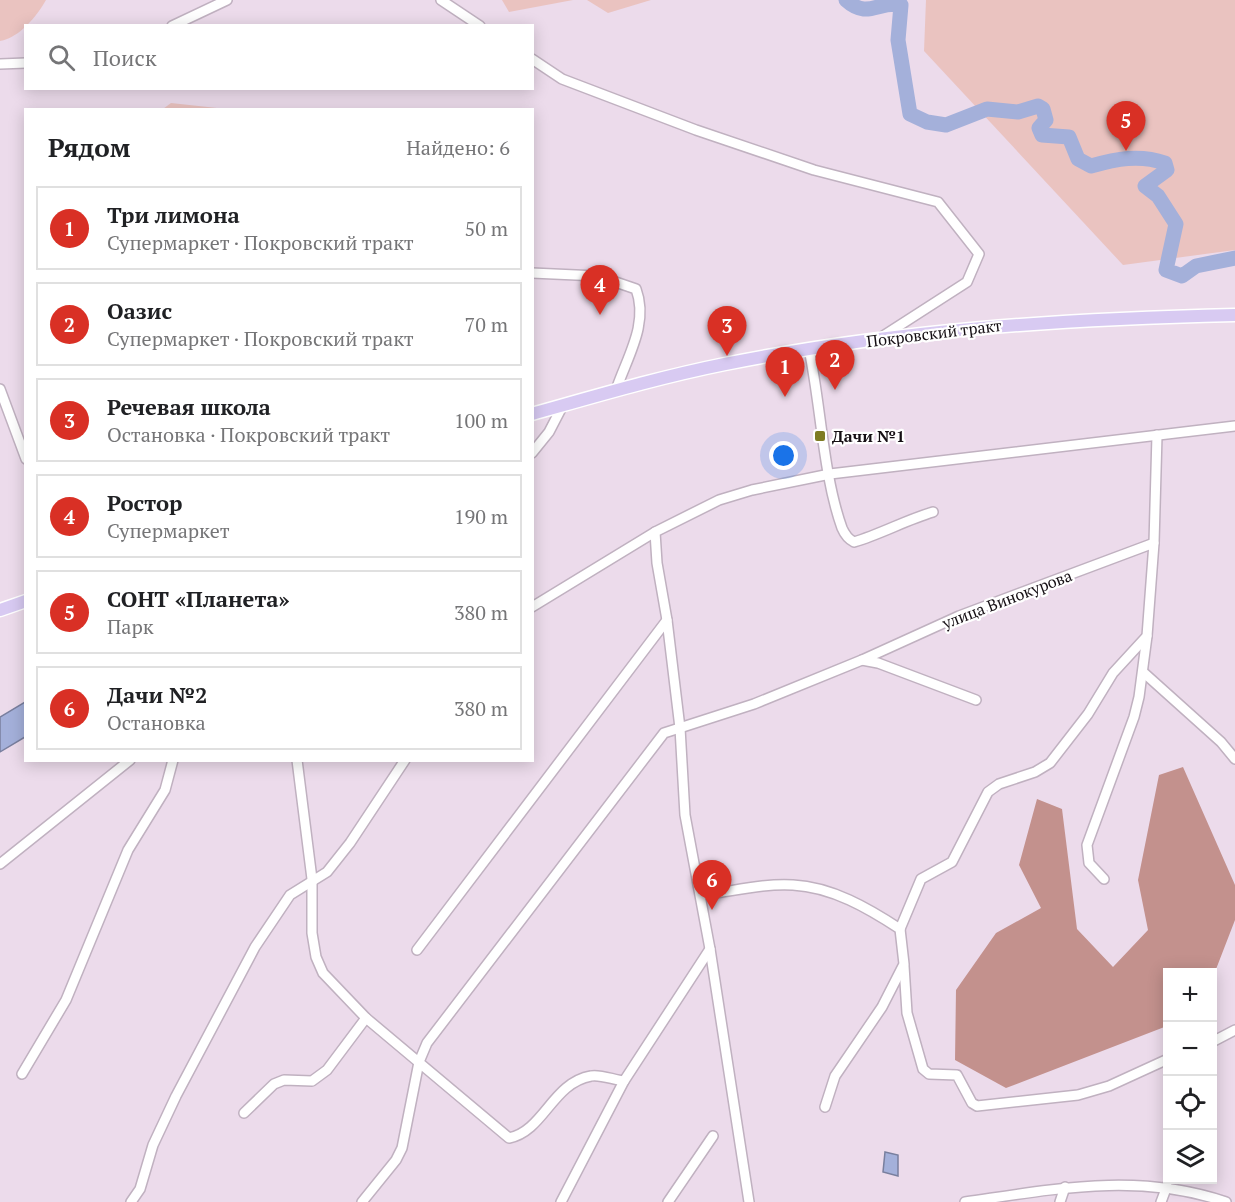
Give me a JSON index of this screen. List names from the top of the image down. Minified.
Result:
{"streets":{"main road":["Покровский тракт"],"street":["улица Винокурова"]},"places":{"transit":["Дачи №1"]},"page":{"search":"Поиск","pins":["5","4","3","2","1","6"],"heading":["Рядом","Найдено: 6"],"list":[{"mark":"1","name":"Три лимона","note":"Супермаркет · Покровский тракт","value":"50 m"},{"mark":"2","name":"Оазис","note":"Супермаркет · Покровский тракт","value":"70 m"},{"mark":"3","name":"Речевая школа","note":"Остановка · Покровский тракт","value":"100 m"},{"mark":"4","name":"Ростор","note":"Супермаркет","value":"190 m"},{"mark":"5","name":"СОНТ «Планета»","note":"Парк","value":"380 m"},{"mark":"6","name":"Дачи №2","note":"Остановка","value":"380 m"}],"map_buttons":["+","−"]}}
